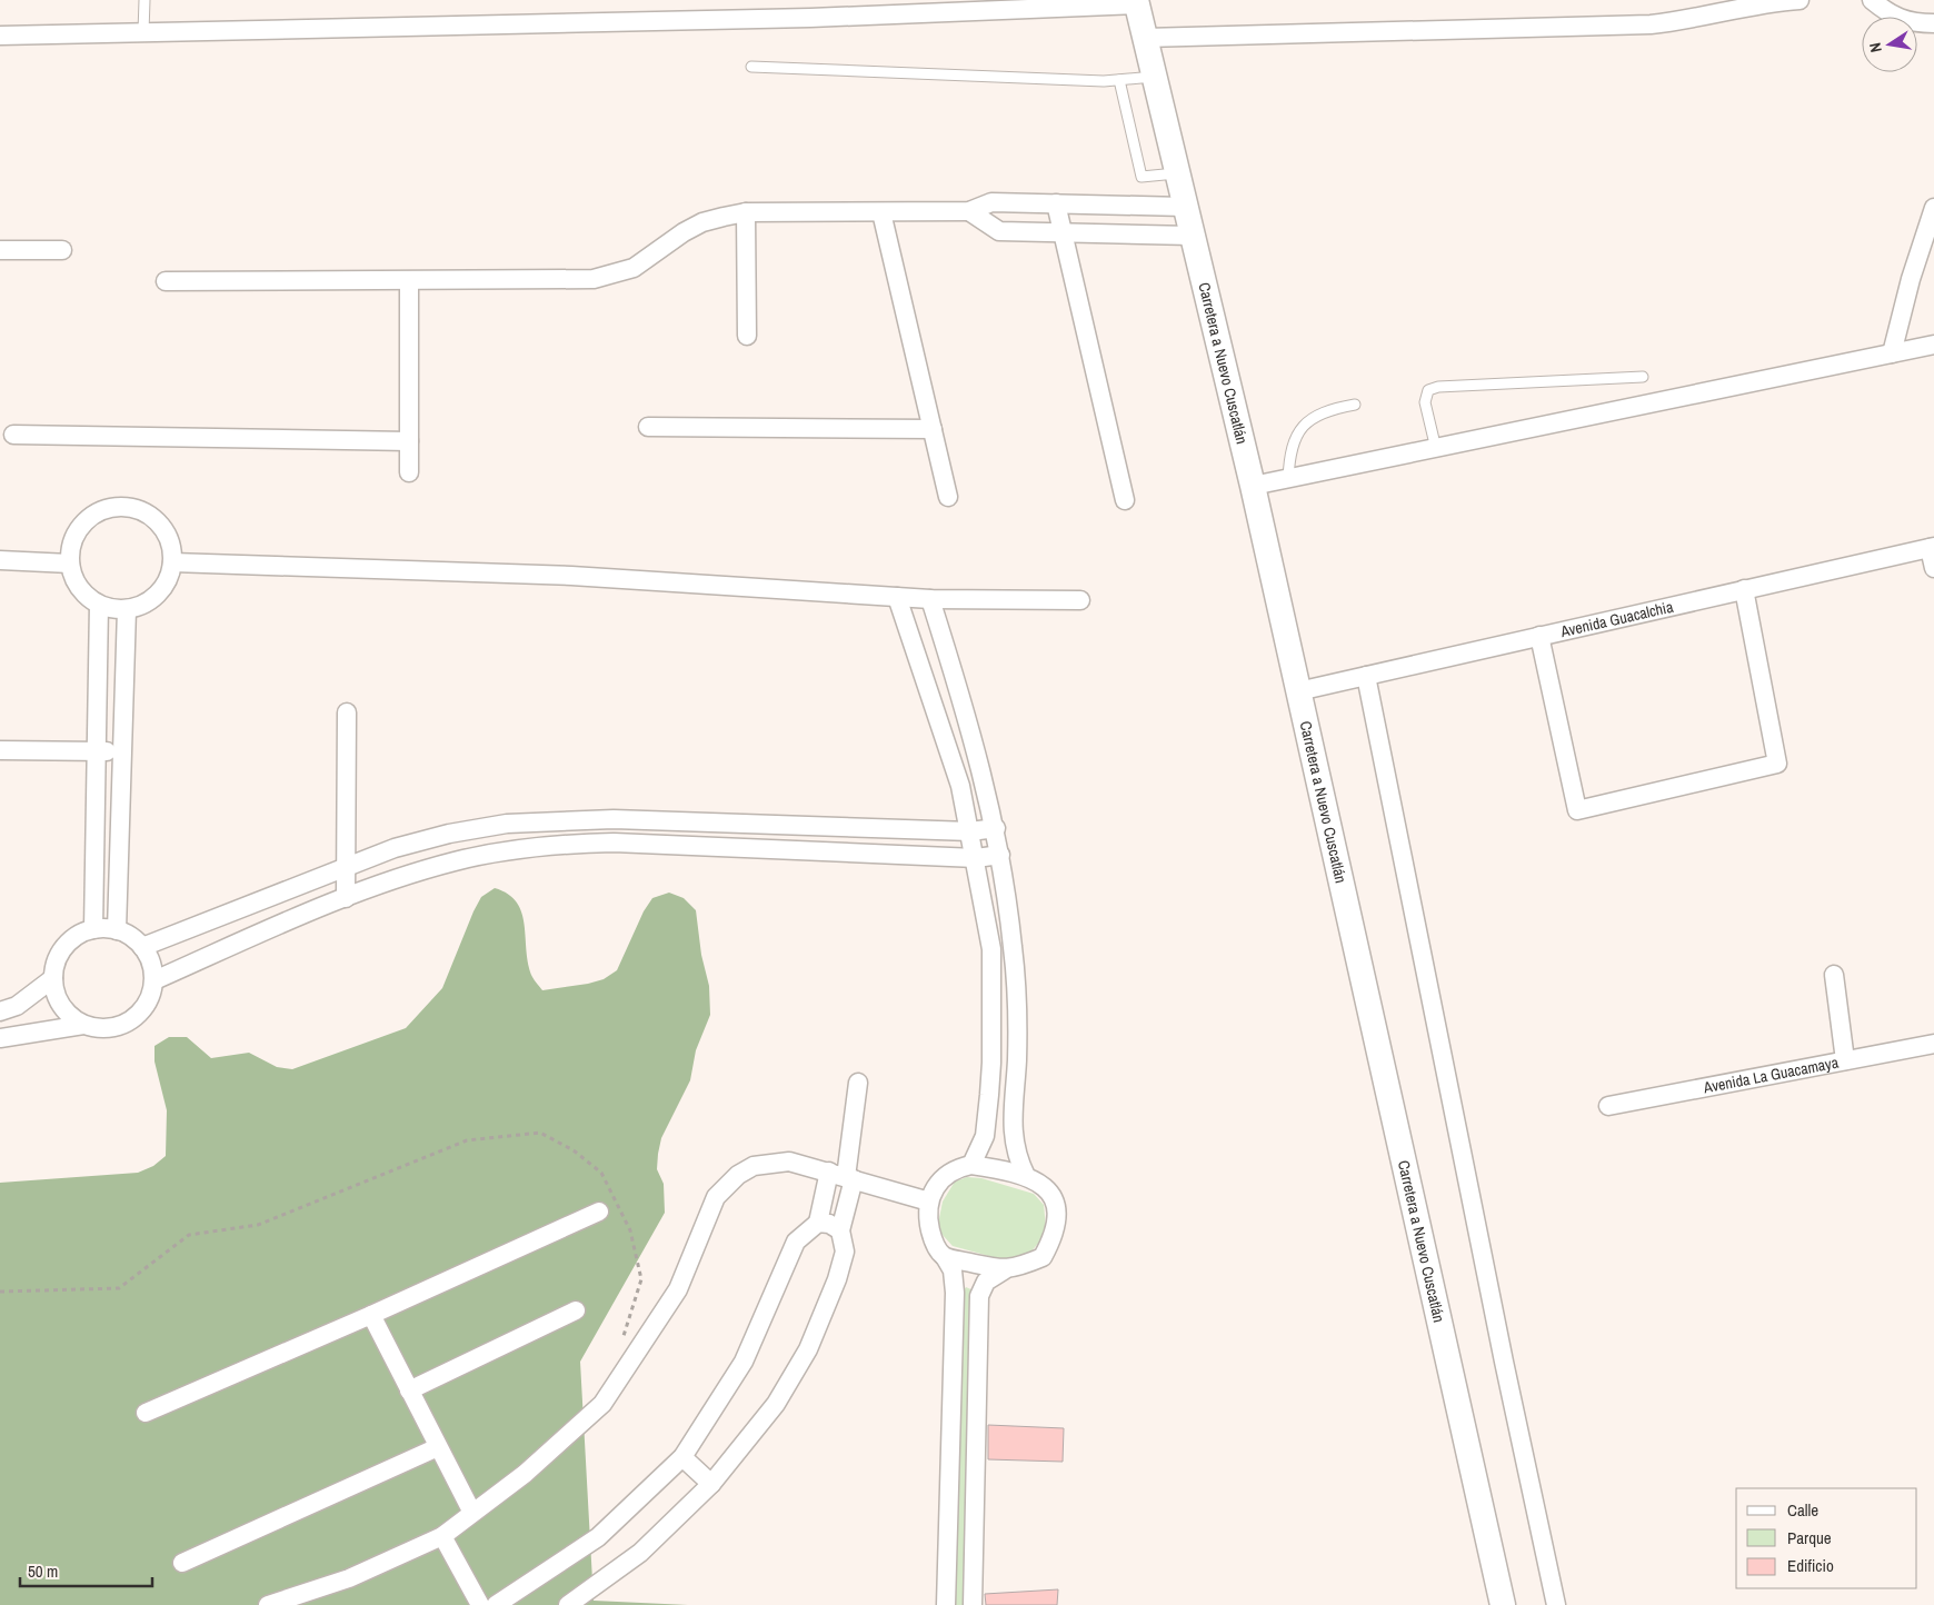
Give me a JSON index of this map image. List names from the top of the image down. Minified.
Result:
{"streets":{"street":["Carretera a Nuevo Cuscatlán","Avenida Guacalchia","Avenida La Guacamaya"]},"crossings":[["Carretera a Nuevo Cuscatlán","Avenida Guacalchia"]],"legend":["Calle","Parque","Edificio"],"scale_bar":"50 m","north":"left"}
